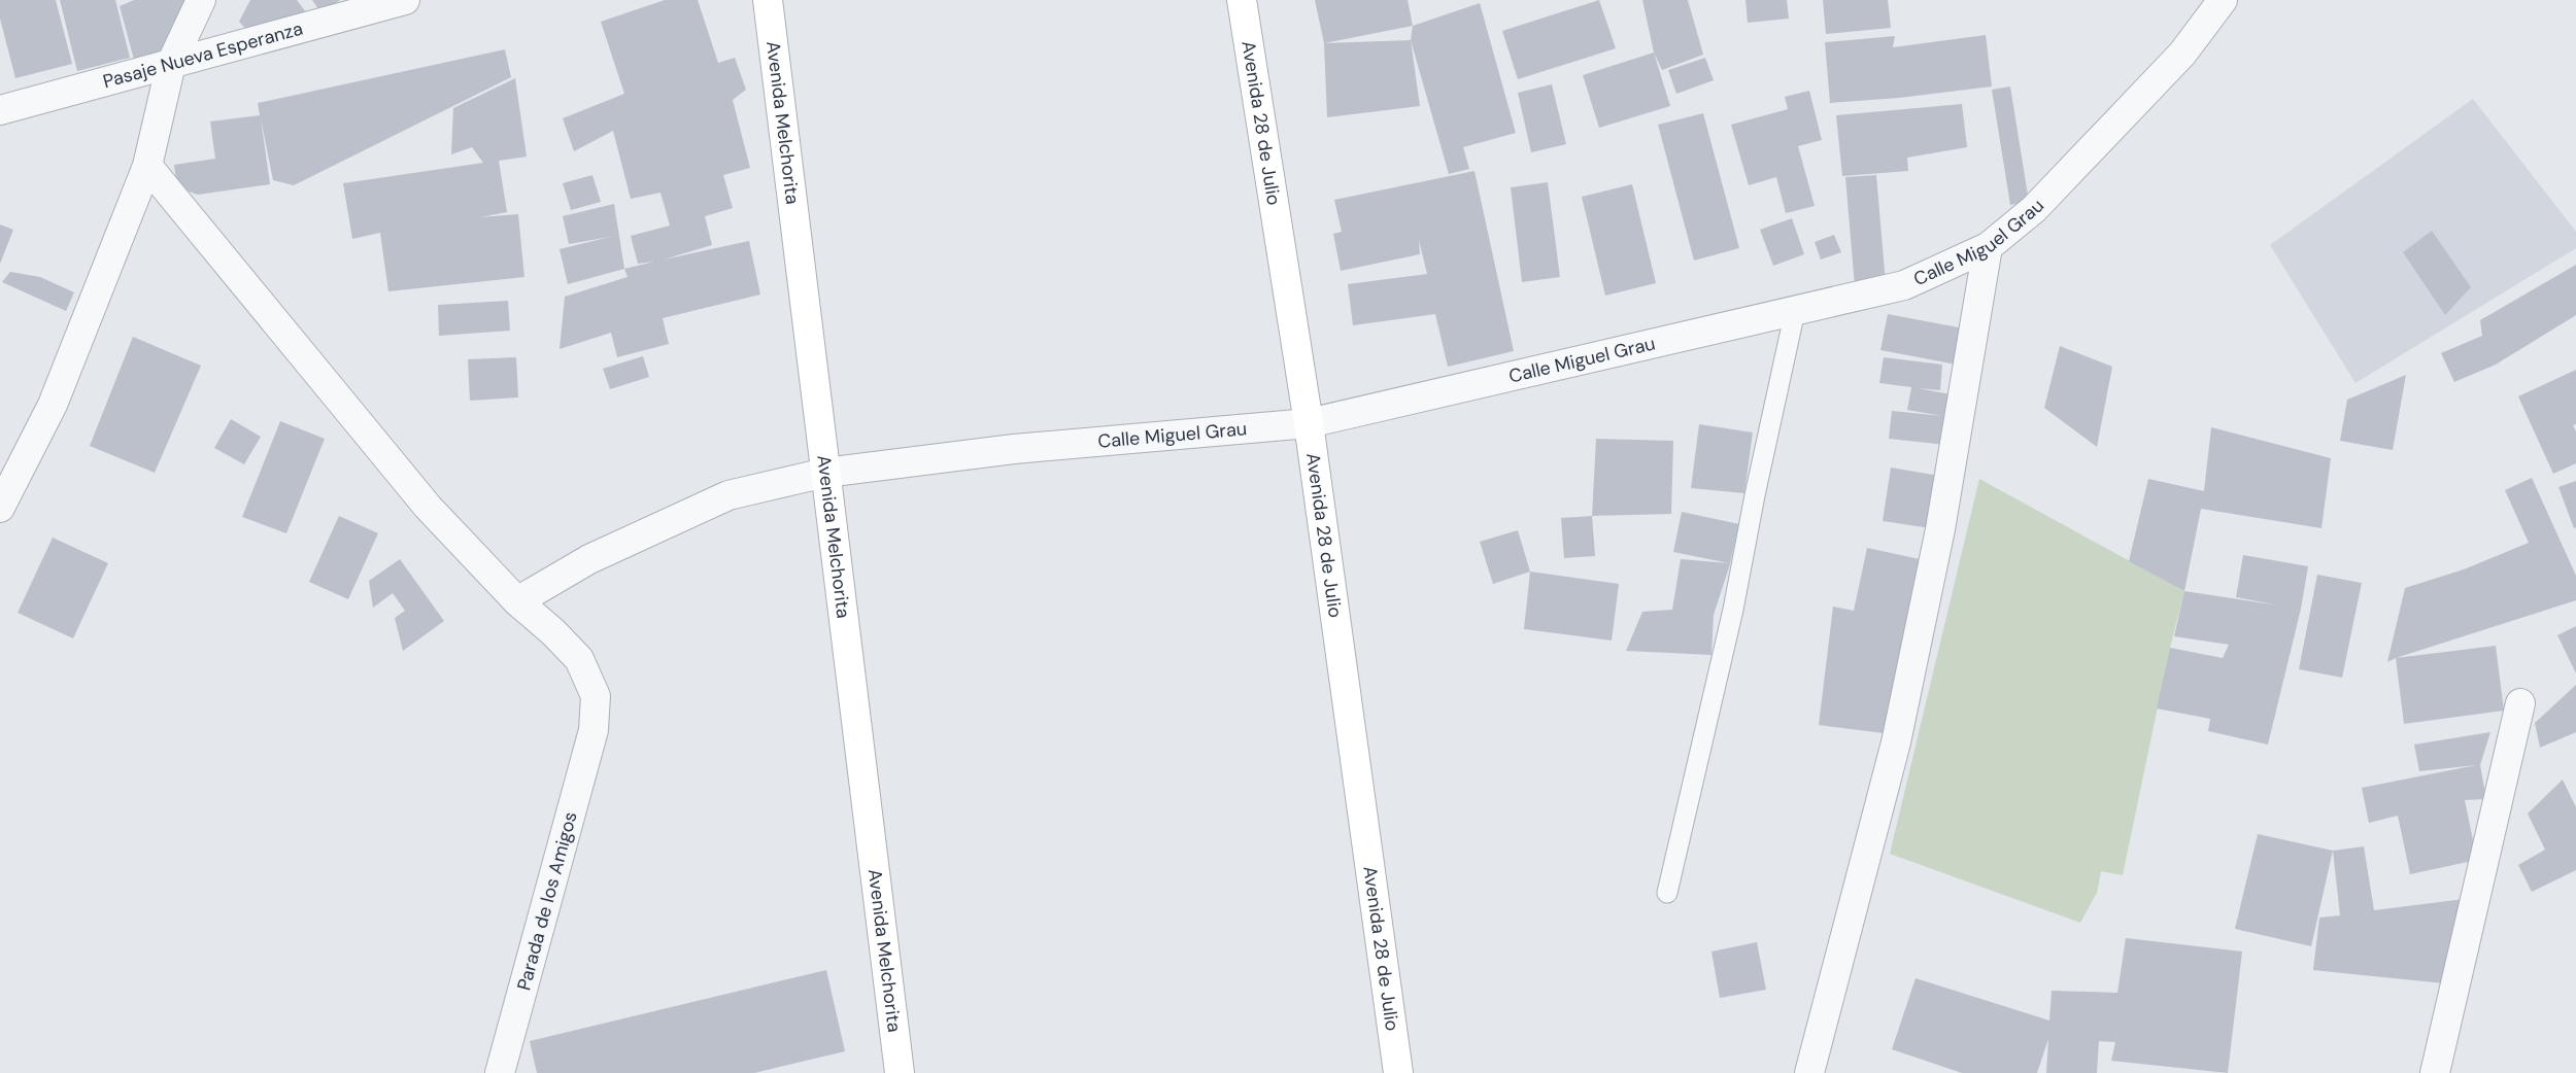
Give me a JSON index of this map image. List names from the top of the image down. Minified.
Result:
{"streets":{"main road":["Avenida Melchorita","Avenida 28 de Julio"],"street":["Pasaje Nueva Esperanza","Calle Miguel Grau","Parada de los Amigos"]},"crossings":[["Avenida Melchorita","Calle Miguel Grau"],["Avenida 28 de Julio","Calle Miguel Grau"],["Calle Miguel Grau","Parada de los Amigos"]]}
